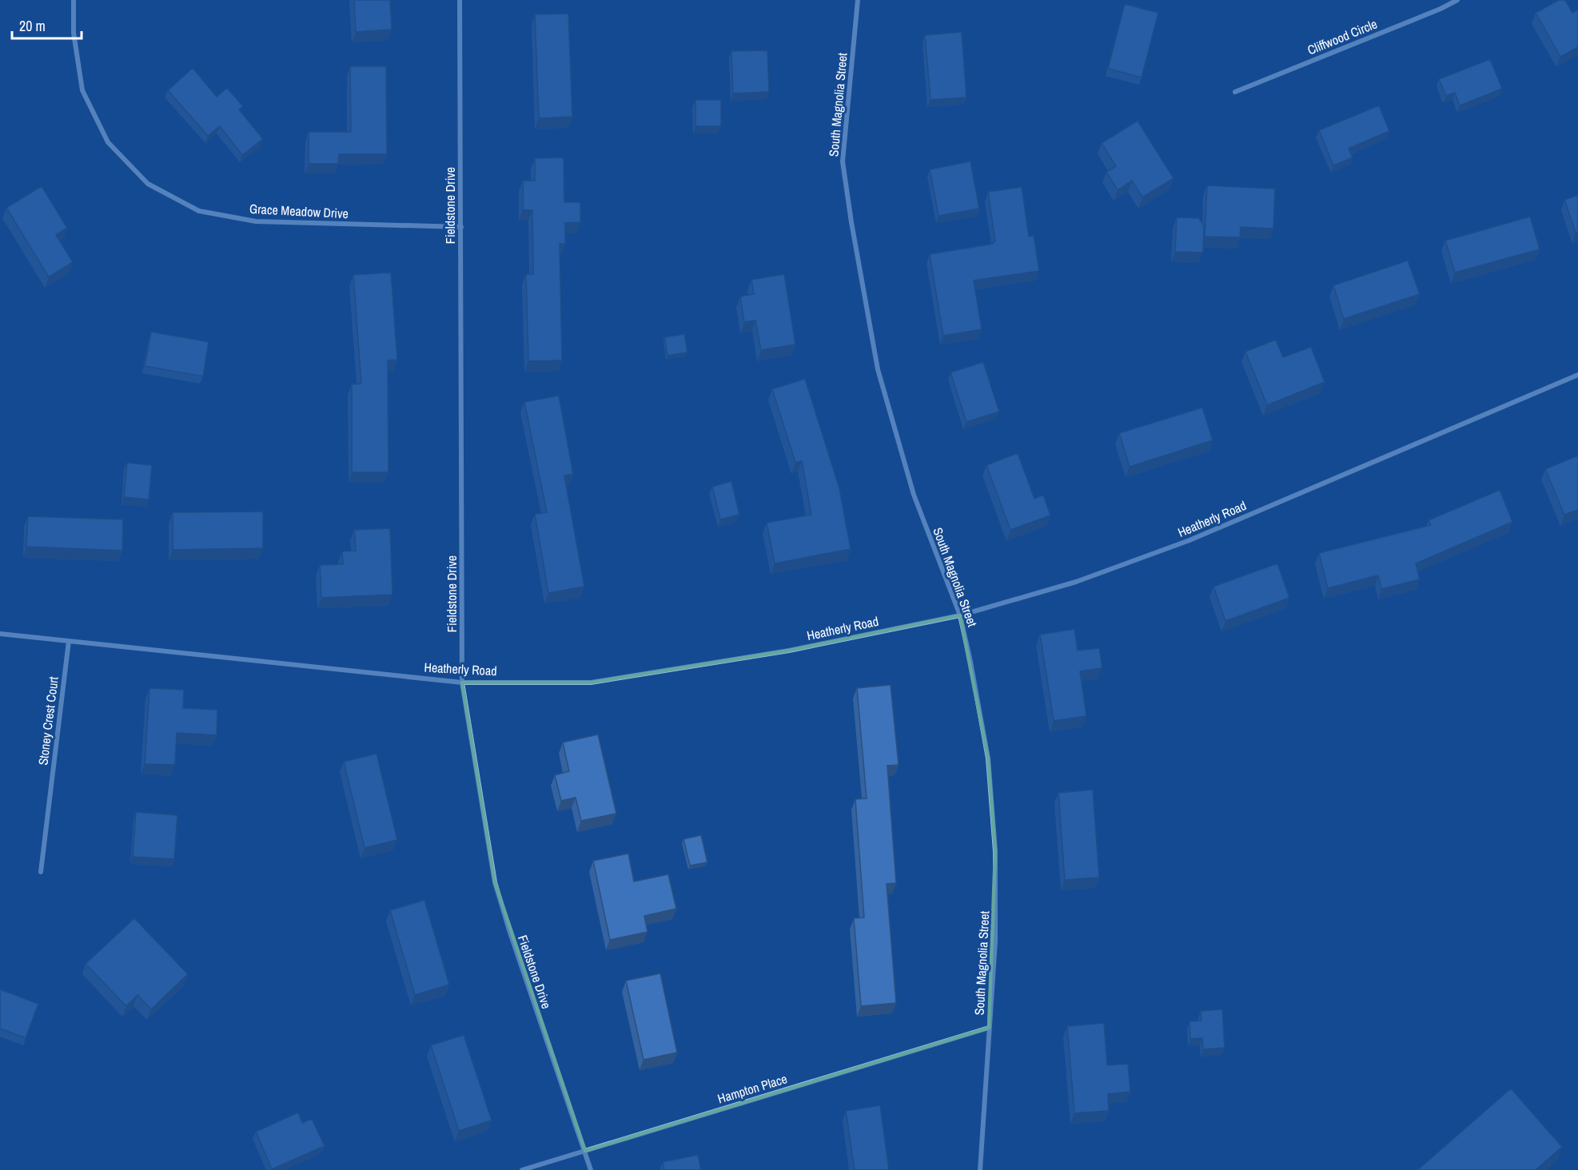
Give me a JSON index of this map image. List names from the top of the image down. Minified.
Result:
{"streets":{"street":["Cliffwood Circle","South Magnolia Street","Fieldstone Drive","Grace Meadow Drive","Heatherly Road","Stoney Crest Court","Hampton Place"]},"crossings":[["South Magnolia Street","Heatherly Road"],["South Magnolia Street","Hampton Place"],["Fieldstone Drive","Grace Meadow Drive"],["Fieldstone Drive","Heatherly Road"],["Fieldstone Drive","Hampton Place"],["Heatherly Road","Stoney Crest Court"]],"scale_bar":"20 m"}
